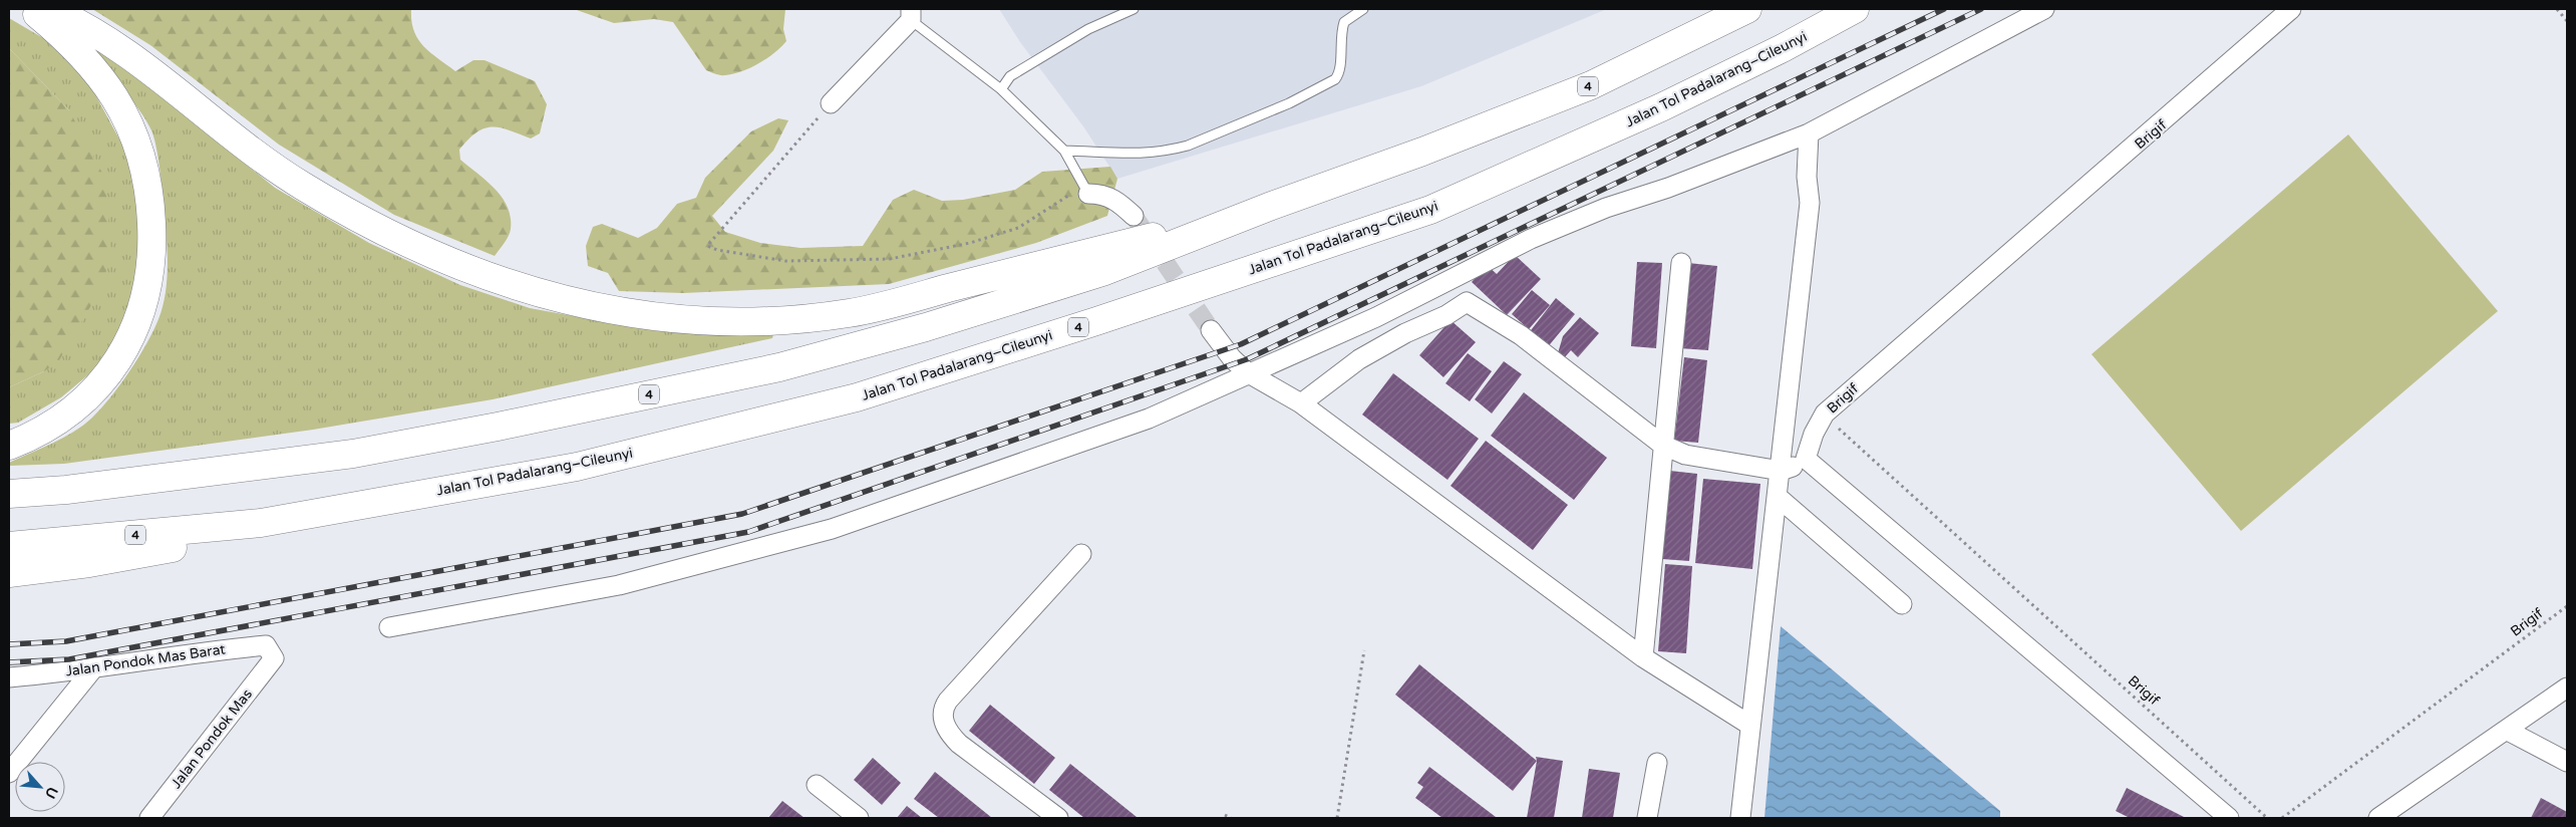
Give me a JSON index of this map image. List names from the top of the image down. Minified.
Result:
{"streets":{"highway":["Jalan Tol Padalarang–Cileunyi","4"],"street":["Jalan Pondok Mas Barat","Jalan Pondok Mas"],"path":["Brigif"]},"crossings":[["Jalan Pondok Mas Barat","Jalan Pondok Mas"]],"north":"bottom right"}
